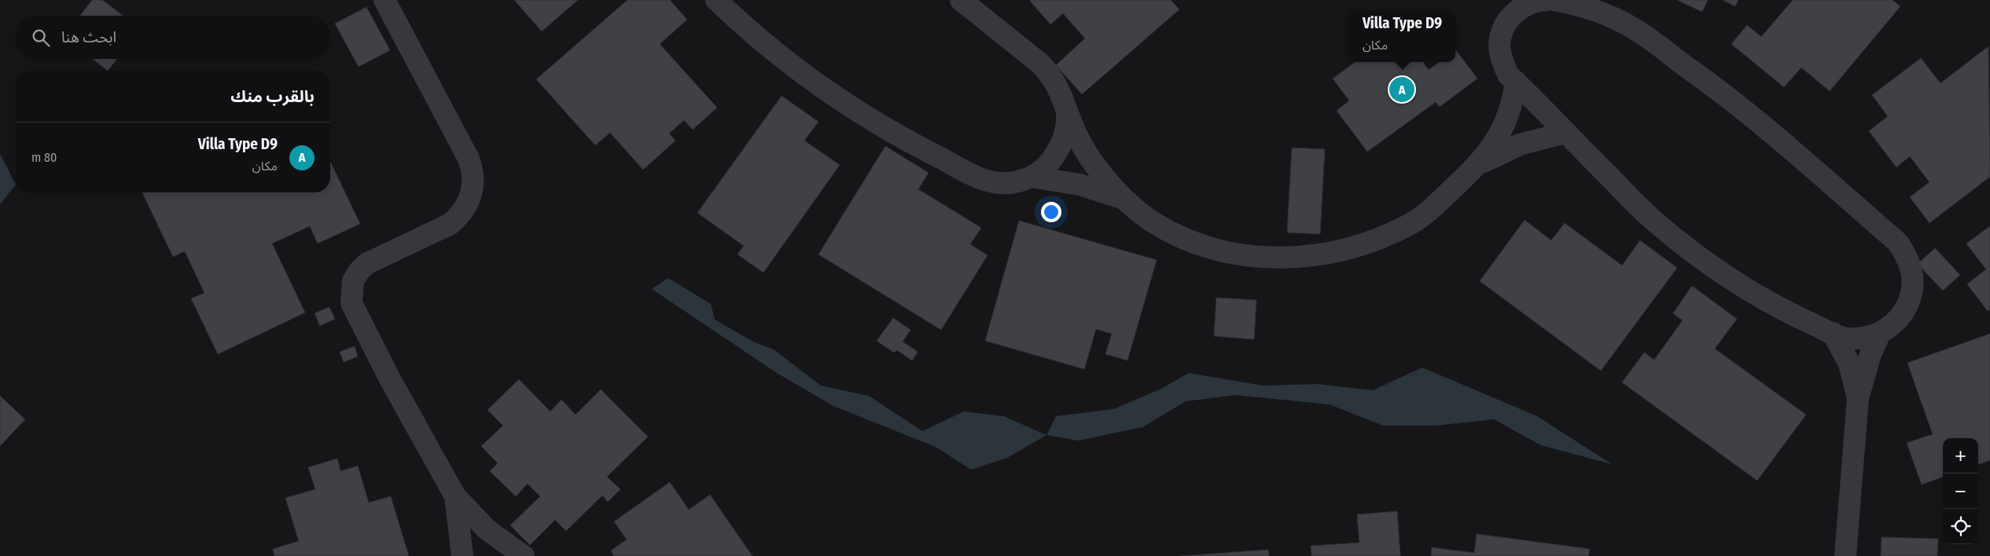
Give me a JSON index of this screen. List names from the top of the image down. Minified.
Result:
{"page":{"popup":["Villa Type D9","مكان"],"search":"ابحث هنا","heading":"بالقرب منك","pins":"A","list":[{"mark":"A","name":"Villa Type D9","note":"مكان","value":"80 m"}],"map_buttons":["+","−"]}}
